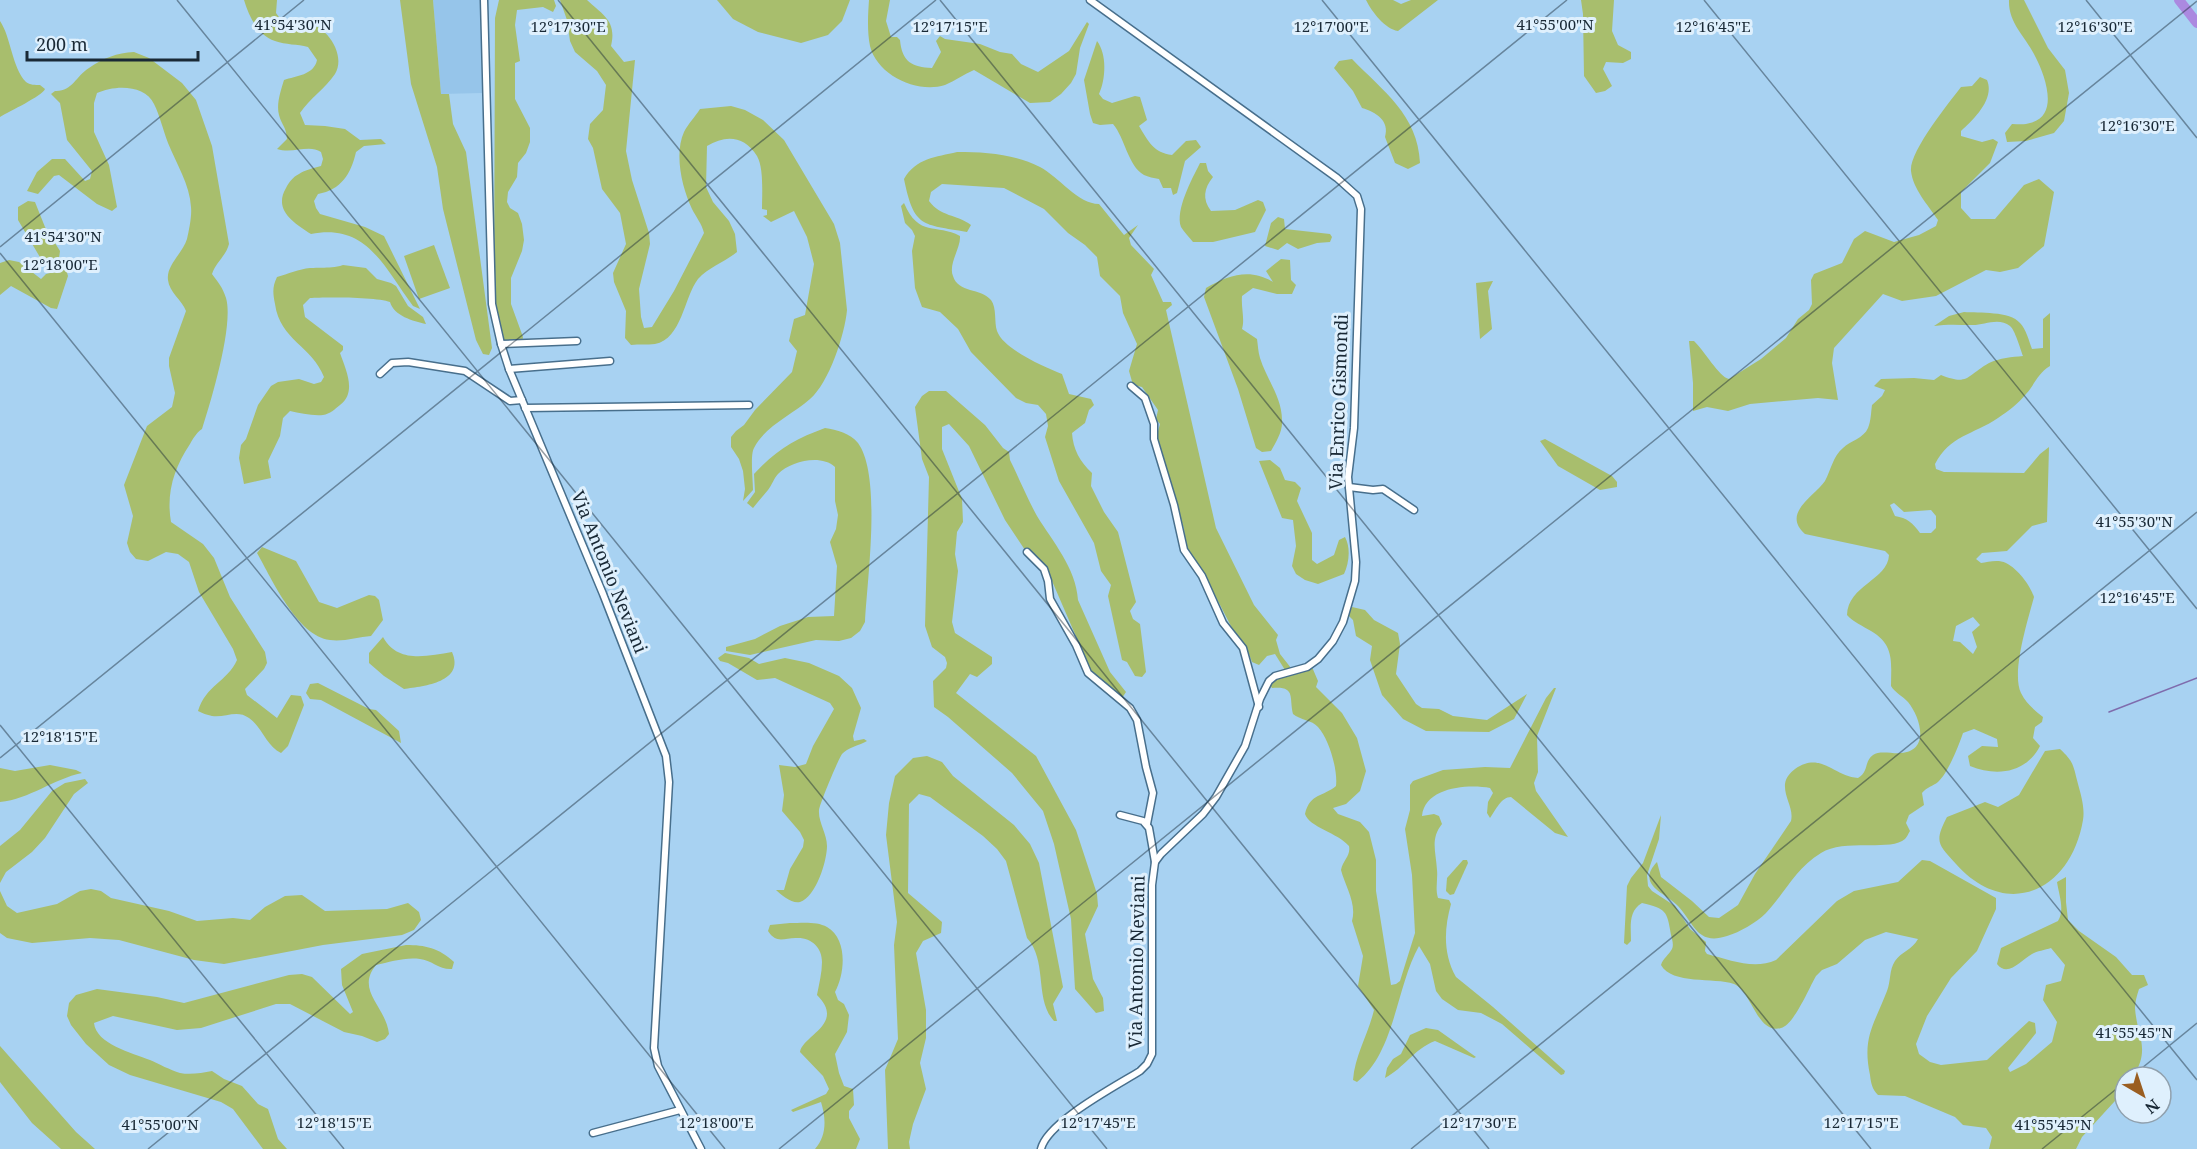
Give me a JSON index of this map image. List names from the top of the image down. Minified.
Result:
{"streets":{"street":["Via Enrico Gismondi","Via Antonio Neviani"]},"crossings":[["Via Enrico Gismondi","Via Antonio Neviani"]],"scale_bar":"200 m","north":"bottom right","coordinates":["41°54'30\"N","41°55'00\"N","12°17'30\"E","12°17'15\"E","12°17'00\"E","12°16'45\"E","12°16'30\"E","12°18'00\"E","41°55'30\"N","12°18'15\"E","41°55'45\"N","12°17'45\"E"]}
